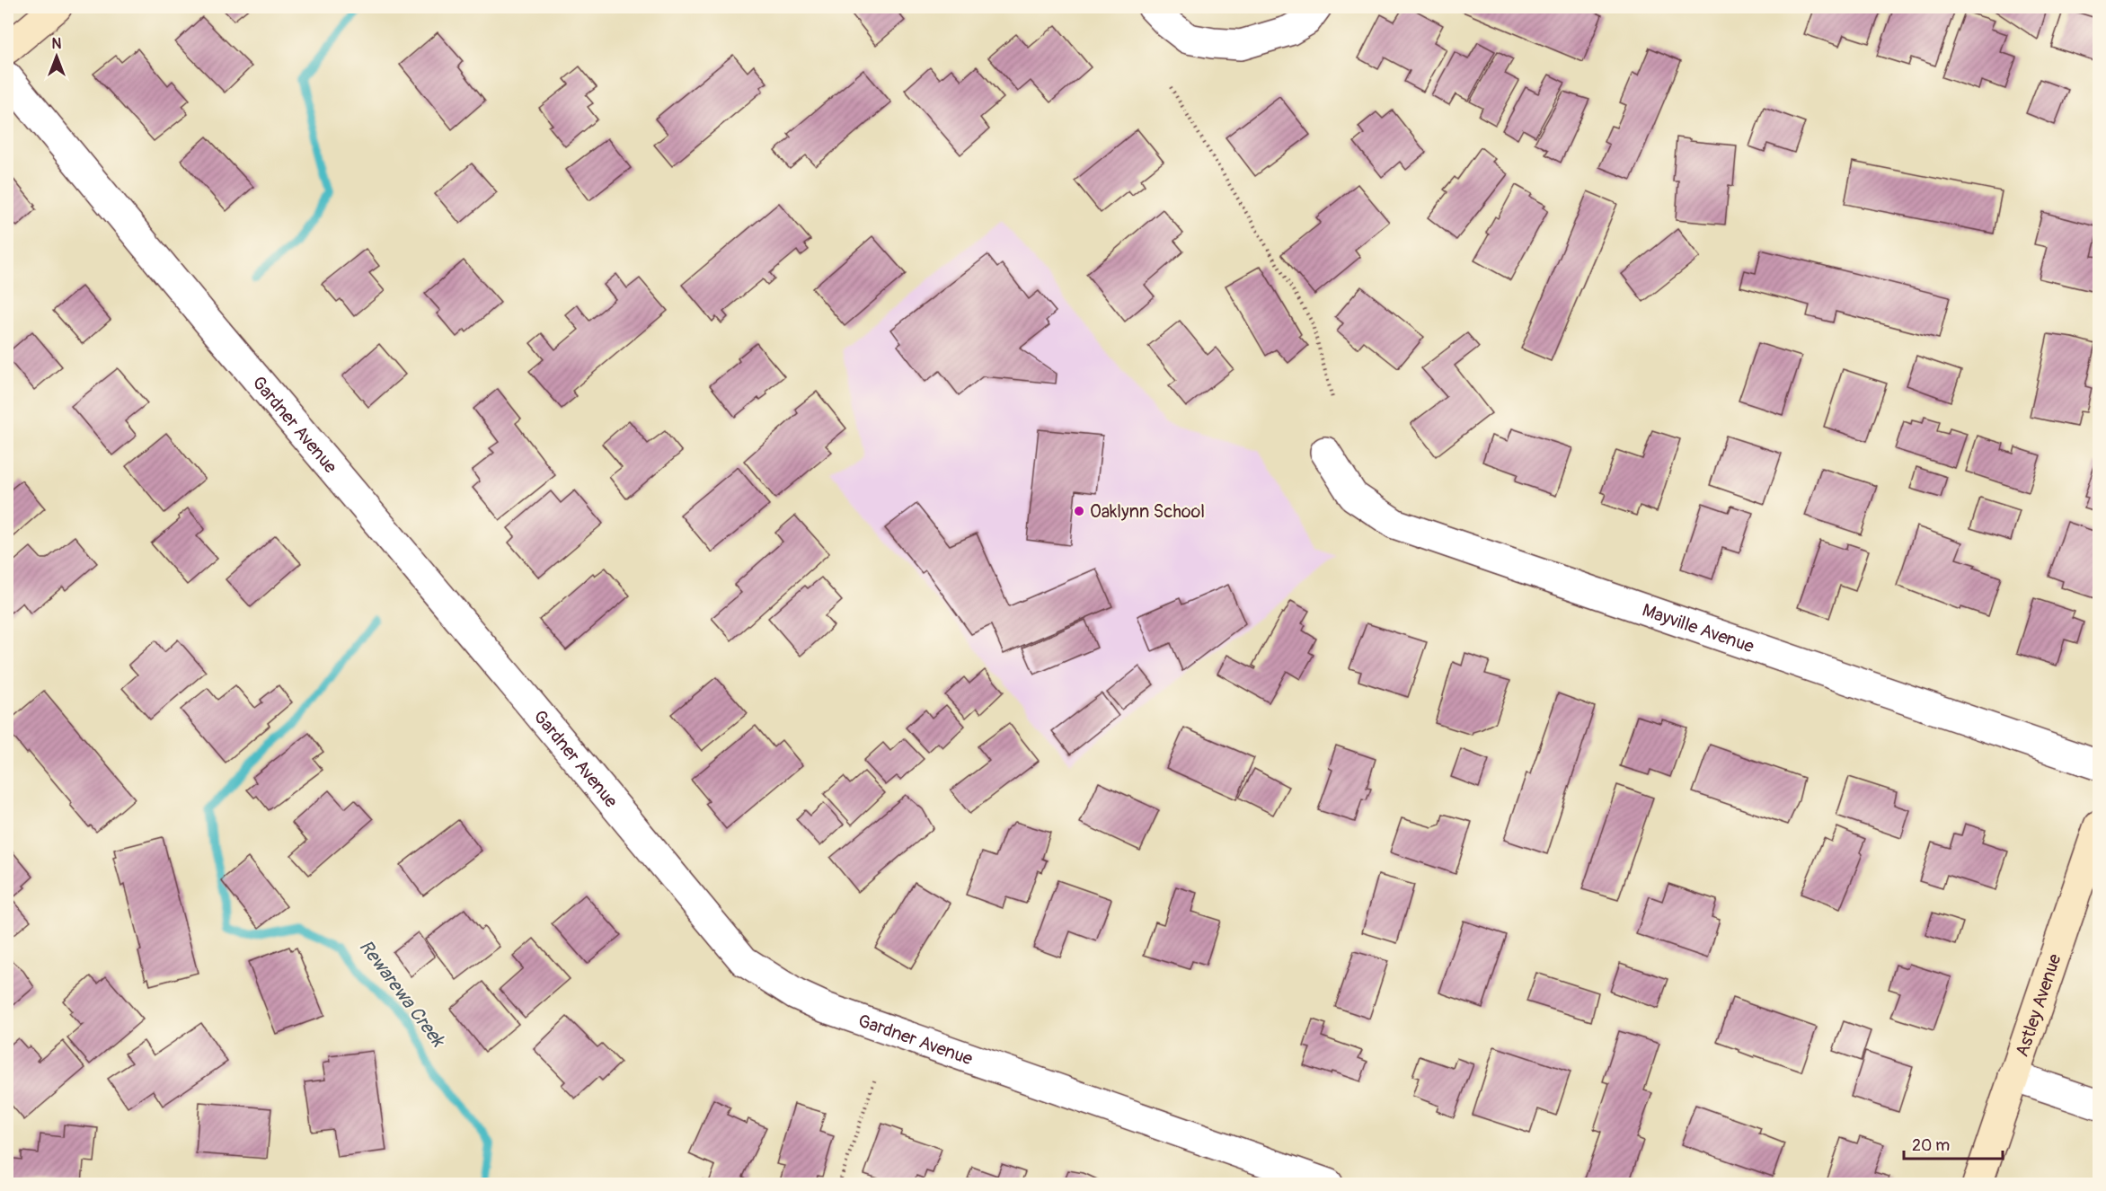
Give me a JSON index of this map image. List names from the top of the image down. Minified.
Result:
{"streets":{"street":["Gardner Avenue","Mayville Avenue","Astley Avenue"]},"water":["Rewarewa Creek"],"places":["Oaklynn School"],"scale_bar":"20 m","north":"top"}
